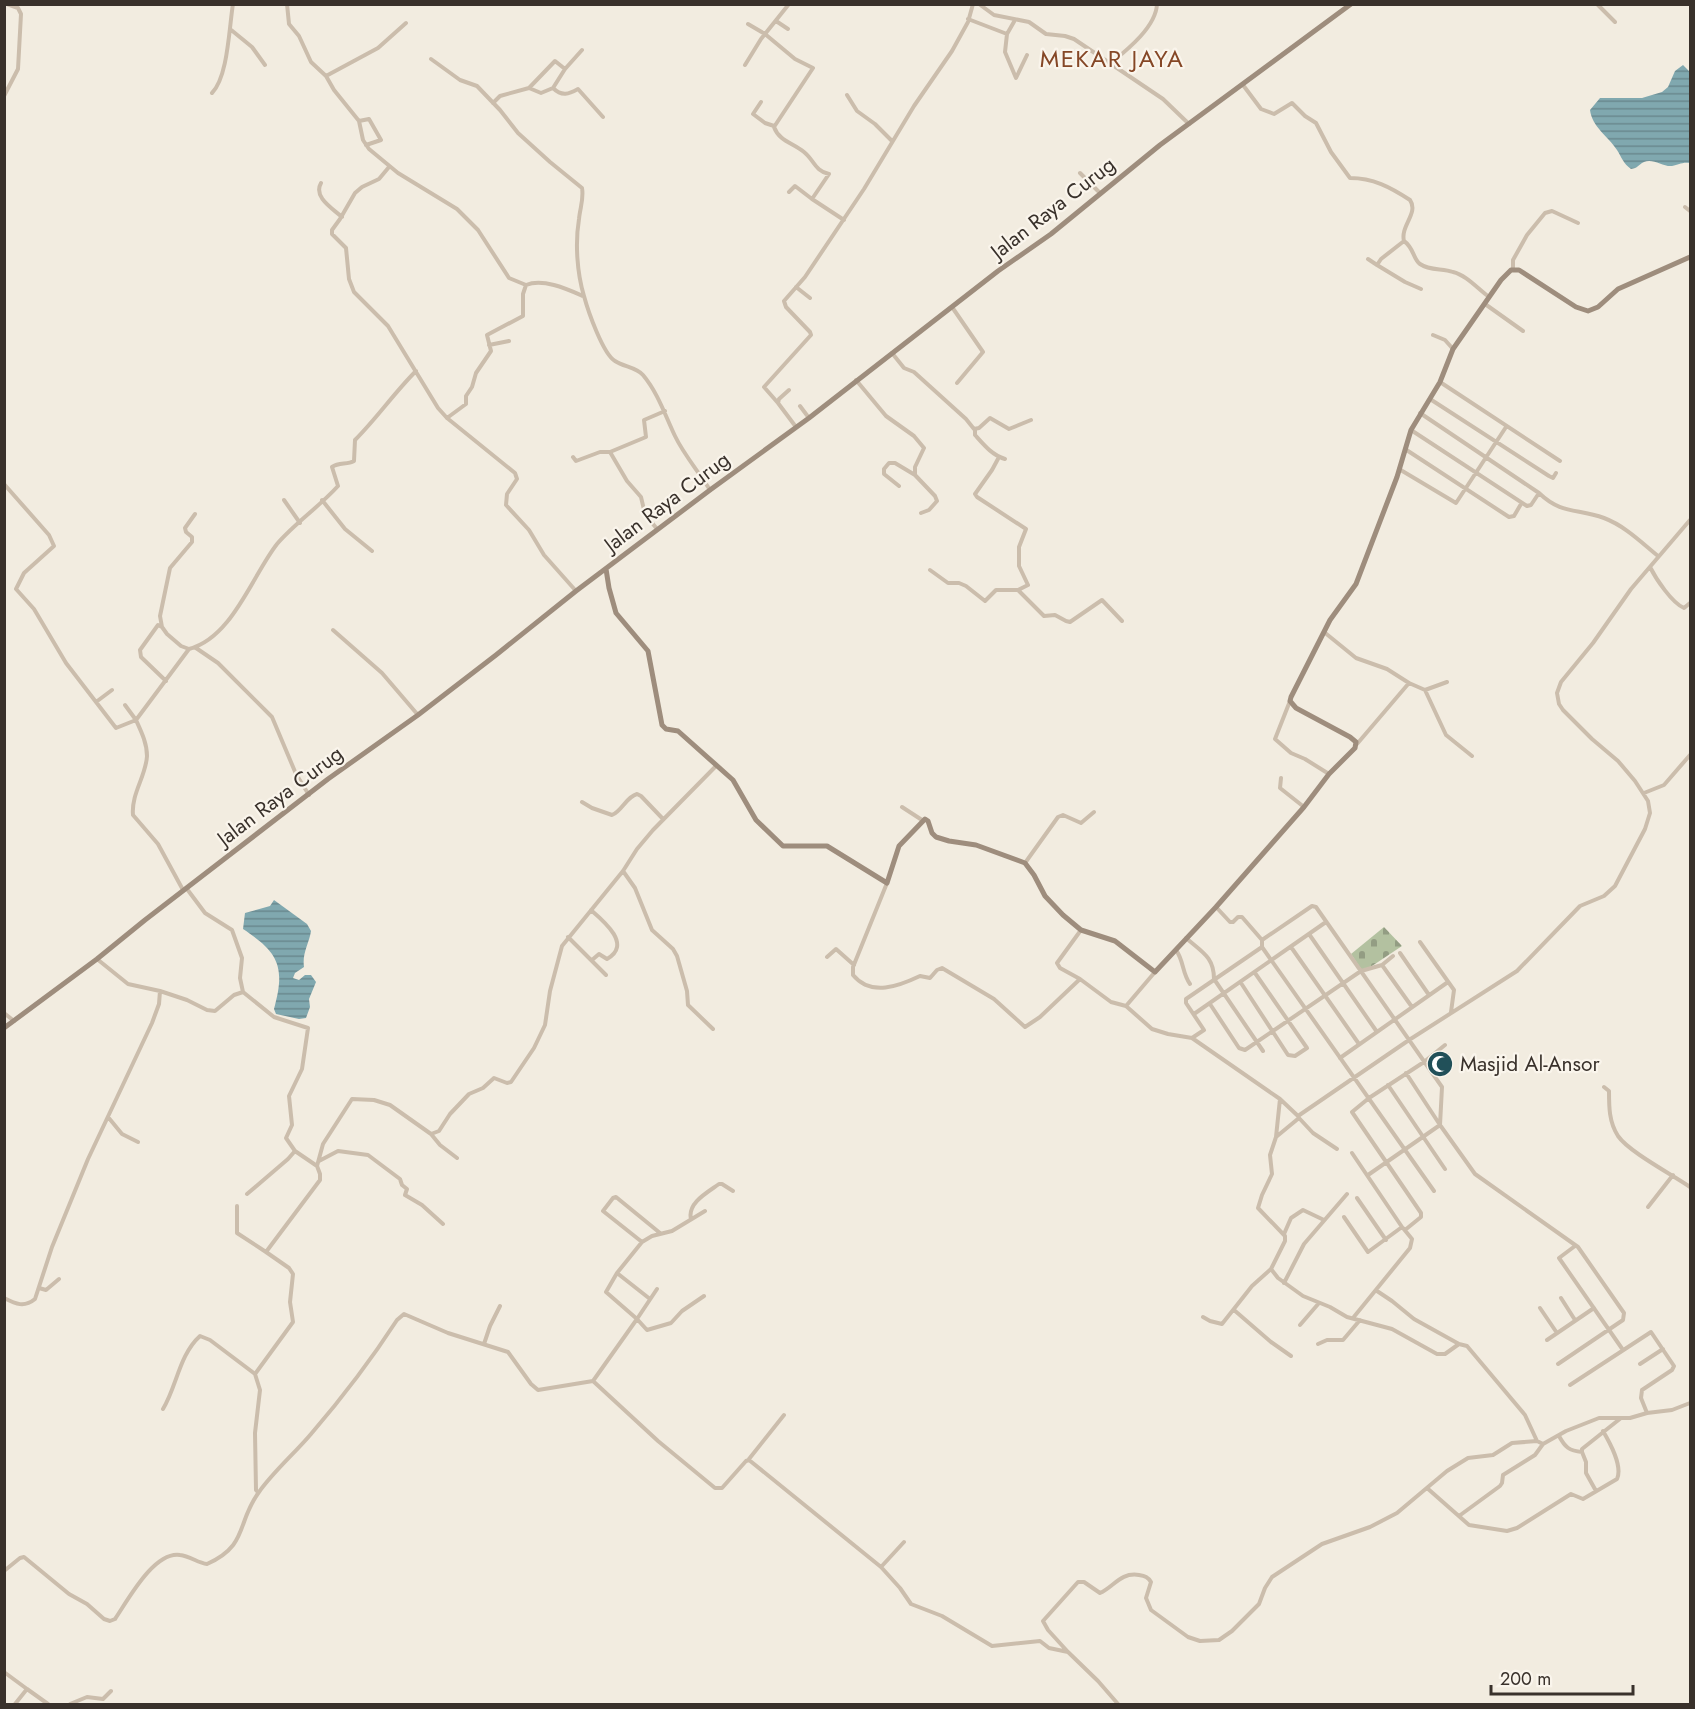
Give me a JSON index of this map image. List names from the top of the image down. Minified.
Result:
{"streets":{"street":["Jalan Raya Curug"]},"districts":["MEKAR JAYA"],"places":{"mosque":["Masjid Al-Ansor"]},"scale_bar":"200 m"}
